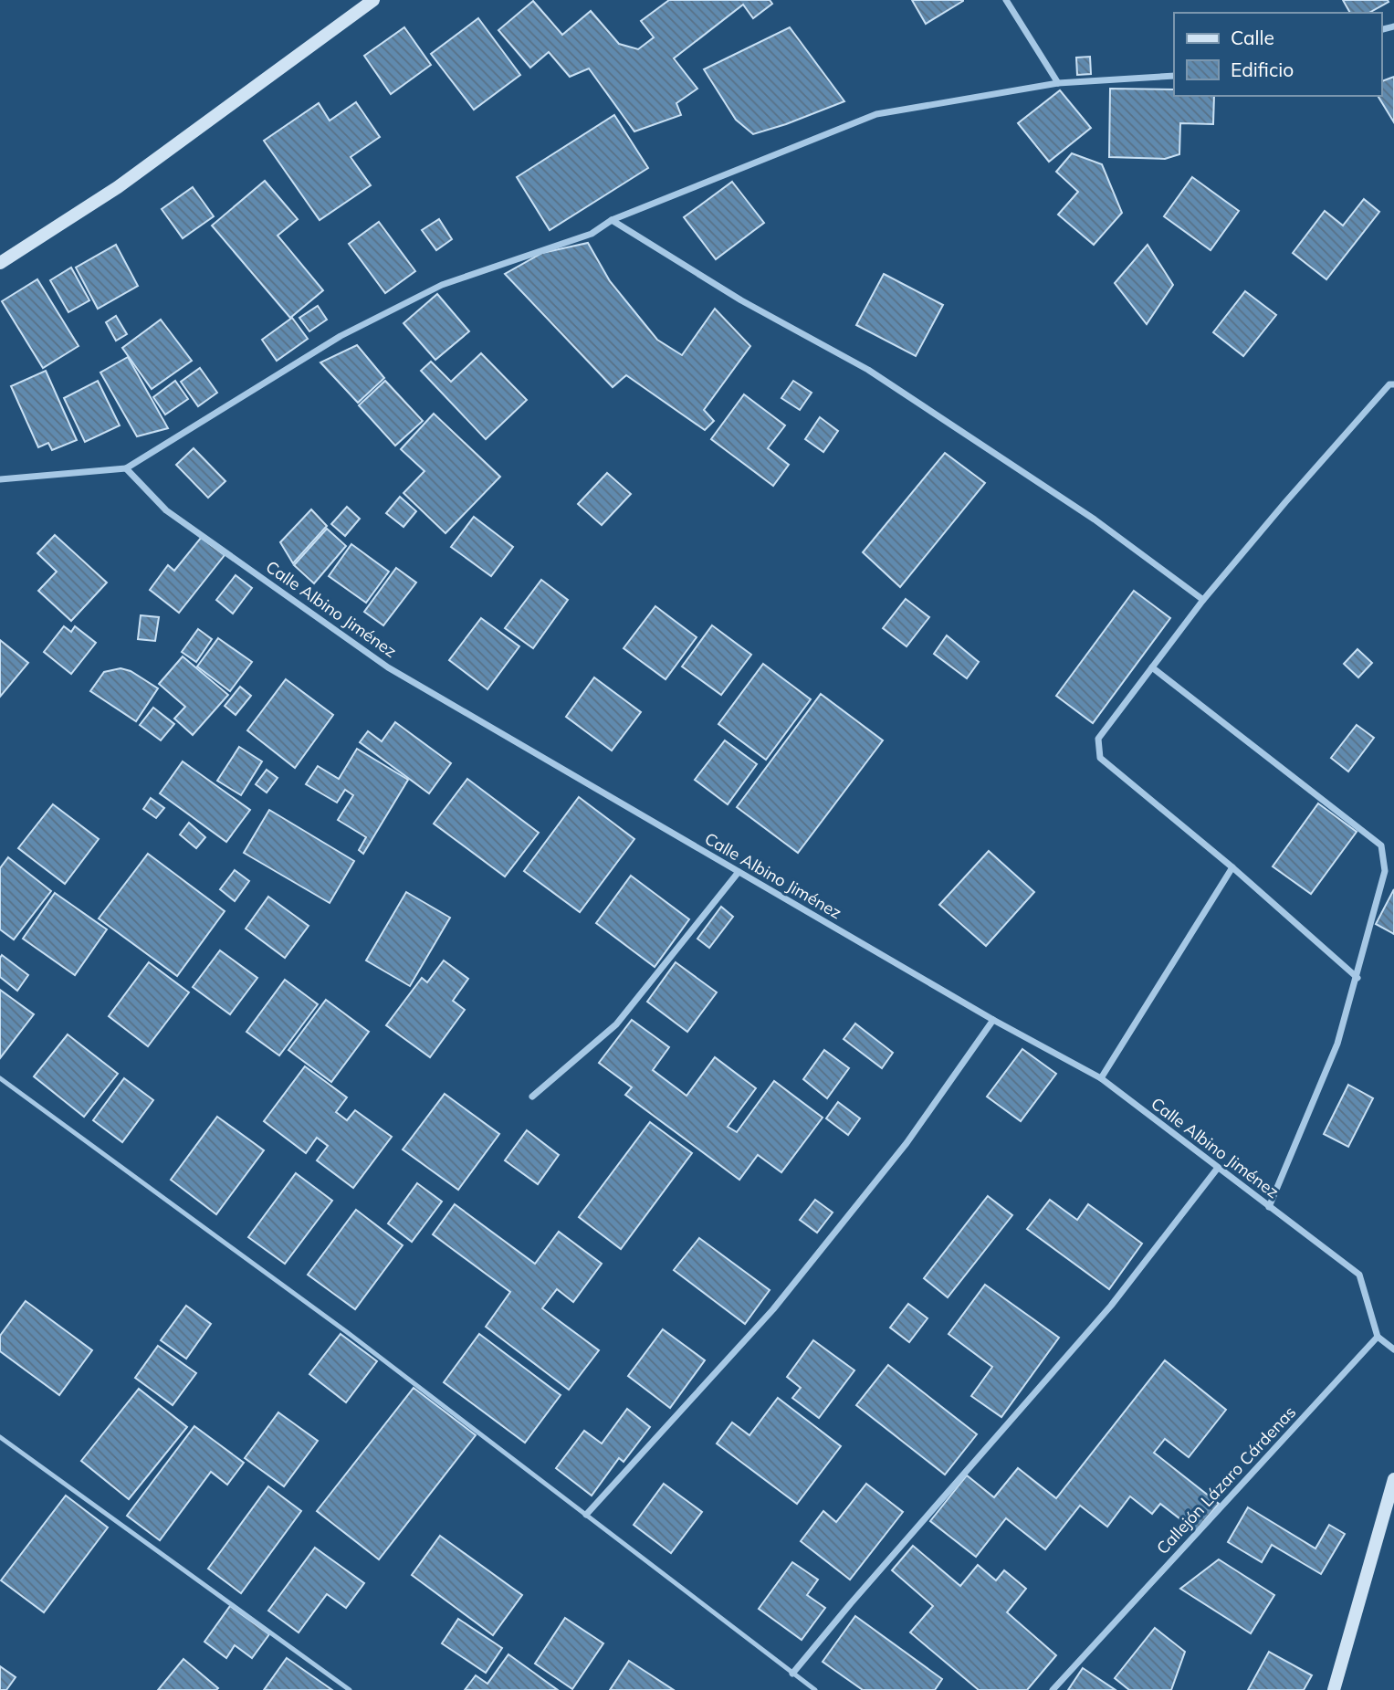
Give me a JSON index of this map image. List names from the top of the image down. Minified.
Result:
{"streets":{"street":["Calle Albino Jiménez","Callejón Lázaro Cárdenas"]},"crossings":[["Calle Albino Jiménez","Callejón Lázaro Cárdenas"]],"legend":["Calle","Edificio"]}
